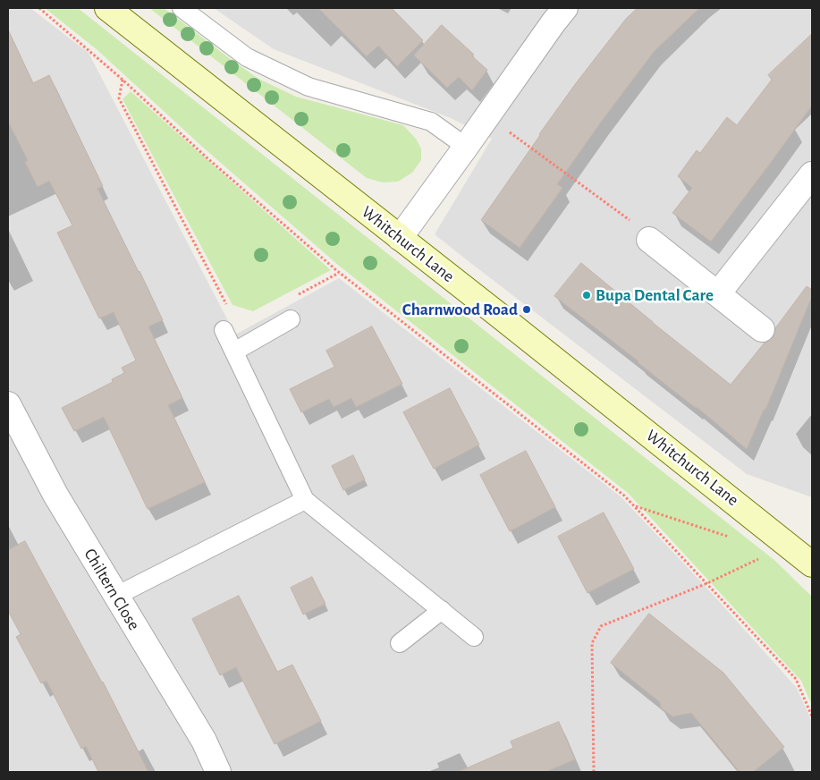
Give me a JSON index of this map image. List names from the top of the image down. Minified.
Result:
{"streets":{"street":["Whitchurch Lane","Chiltern Close"]},"places":["Bupa Dental Care","Charnwood Road"]}
